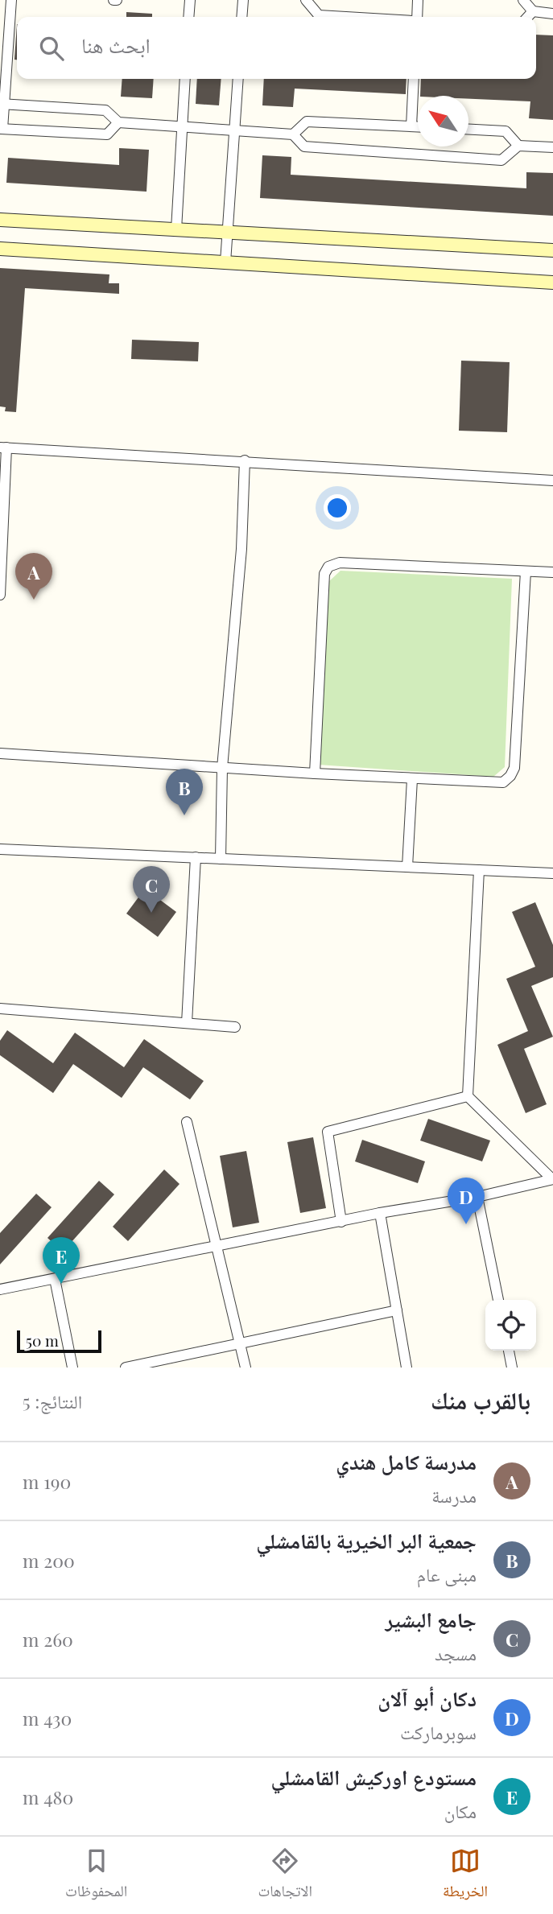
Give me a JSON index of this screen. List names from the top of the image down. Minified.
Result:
{"scale_bar":"50 m","north":"top left","page":{"search":"ابحث هنا","pins":["A","B","C","D","E"],"scale":"50 m","heading":["بالقرب منك","النتائج: 5"],"list":[{"mark":"A","name":"مدرسة كامل هندي","note":"مدرسة","value":"190 m"},{"mark":"B","name":"جمعية البر الخيرية بالقامشلي","note":"مبنى عام","value":"200 m"},{"mark":"C","name":"جامع البشير","note":"مسجد","value":"260 m"},{"mark":"D","name":"دكان أبو آلان","note":"سوبرماركت","value":"430 m"},{"mark":"E","name":"مستودع اوركيش القامشلي","note":"مكان","value":"480 m"}],"nav":["الخريطة","الاتجاهات","المحفوظات"]}}
